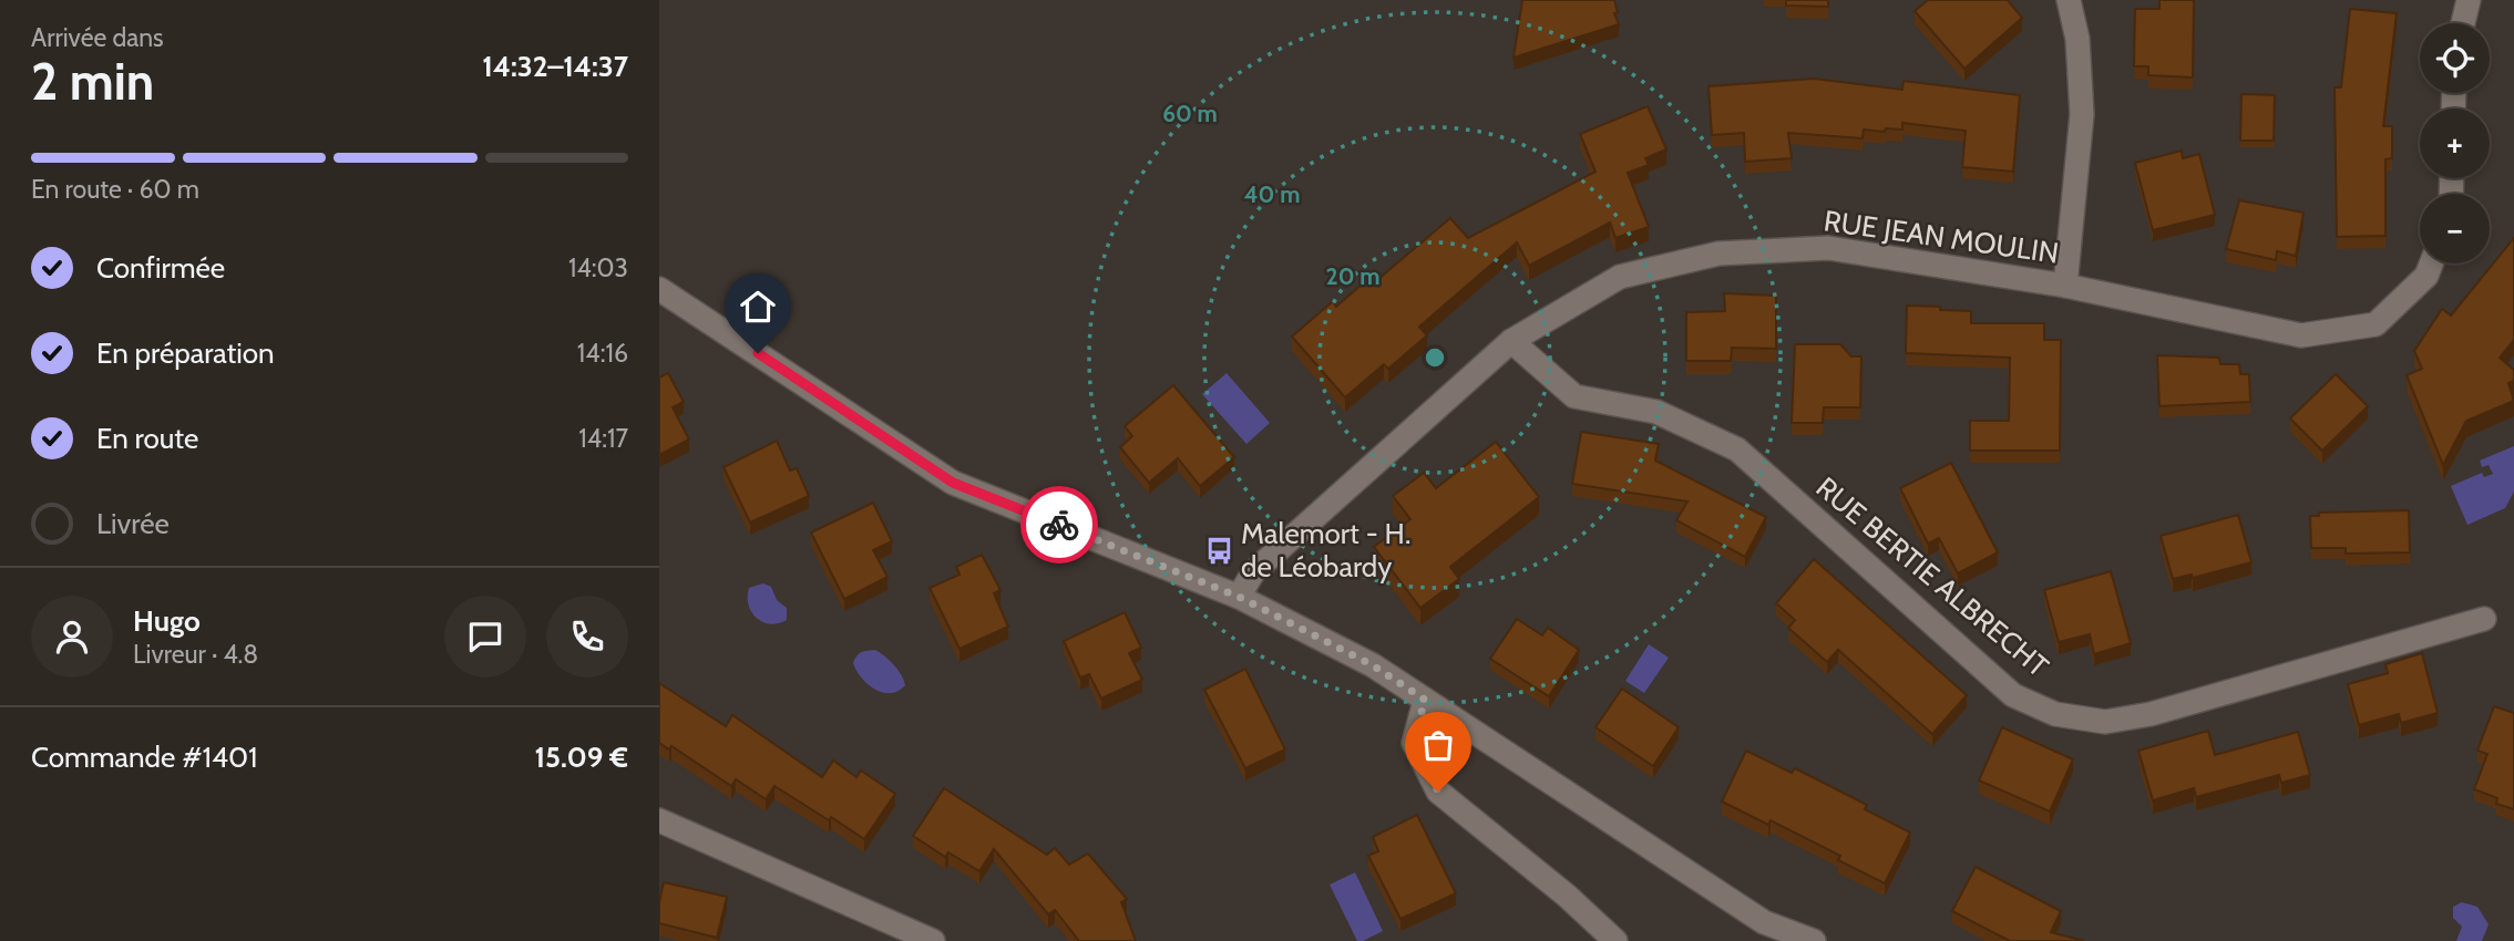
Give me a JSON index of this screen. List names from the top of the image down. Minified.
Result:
{"streets":{"street":["RUE JEAN MOULIN","RUE BERTIE ALBRECHT"]},"crossings":[["RUE JEAN MOULIN","RUE BERTIE ALBRECHT"]],"places":{"bus stop":["Malemort - H. de Léobardy"]},"page":{"heading":["2 min","Arrivée dans","14:32–14:37"],"panel":["Hugo","Livreur · 4.8","Commande #1401","15.09 €"],"map_buttons":["+","−"],"bar":"En route · 60 m","list":[["Confirmée","14:03"],["En préparation","14:16"],["En route","14:17"],"Livrée"]},"rings":["60 m","40 m","20 m"]}
